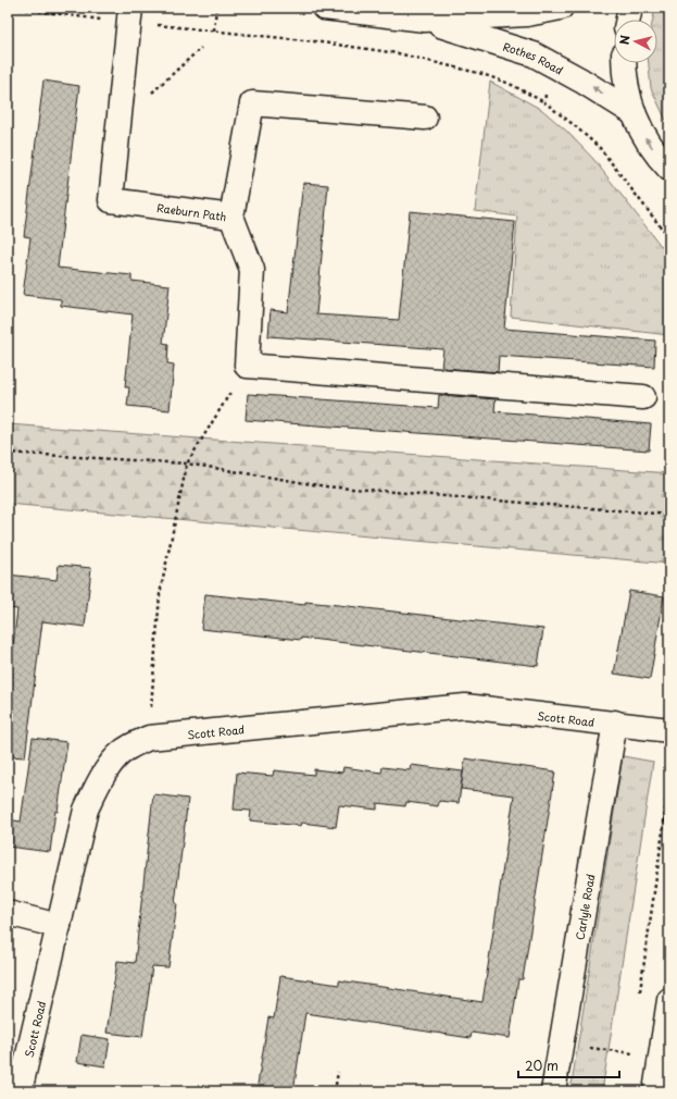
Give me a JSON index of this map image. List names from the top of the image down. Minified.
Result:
{"streets":{"street":["Rothes Road","Raeburn Path","Scott Road","Carlyle Road"]},"crossings":[["Scott Road","Carlyle Road"]],"scale_bar":"20 m","north":"left"}
